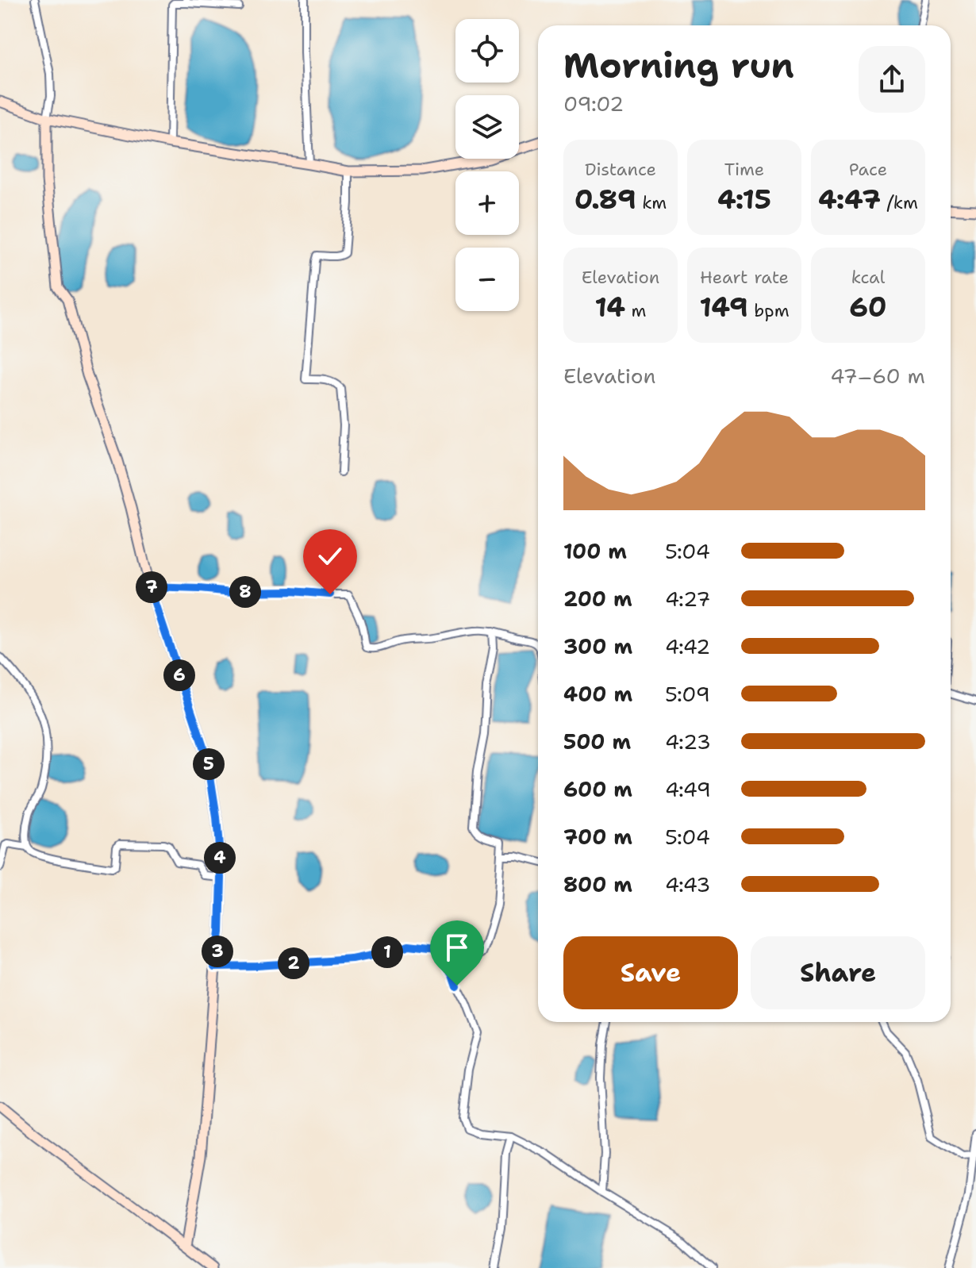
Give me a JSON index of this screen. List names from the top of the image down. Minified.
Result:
{"page":{"map_buttons":["+","−"],"heading":["Morning run","09:02"],"stats":[["Distance","0.89 km"],["Time","4:15"],["Pace","4:47 /km"],["Elevation","14 m"],["Heart rate","149 bpm"],["kcal","60"]],"chart":["Elevation","47–60 m"],"list":[{"name":"100 m","note":"5:04"},{"name":"200 m","note":"4:27"},{"name":"300 m","note":"4:42"},{"name":"400 m","note":"5:09"},{"name":"500 m","note":"4:23"},{"name":"600 m","note":"4:49"},{"name":"700 m","note":"5:04"},{"name":"800 m","note":"4:43"}],"pins":["7","8","6","5","4","3","1","2"],"buttons":["Save","Share"]}}
